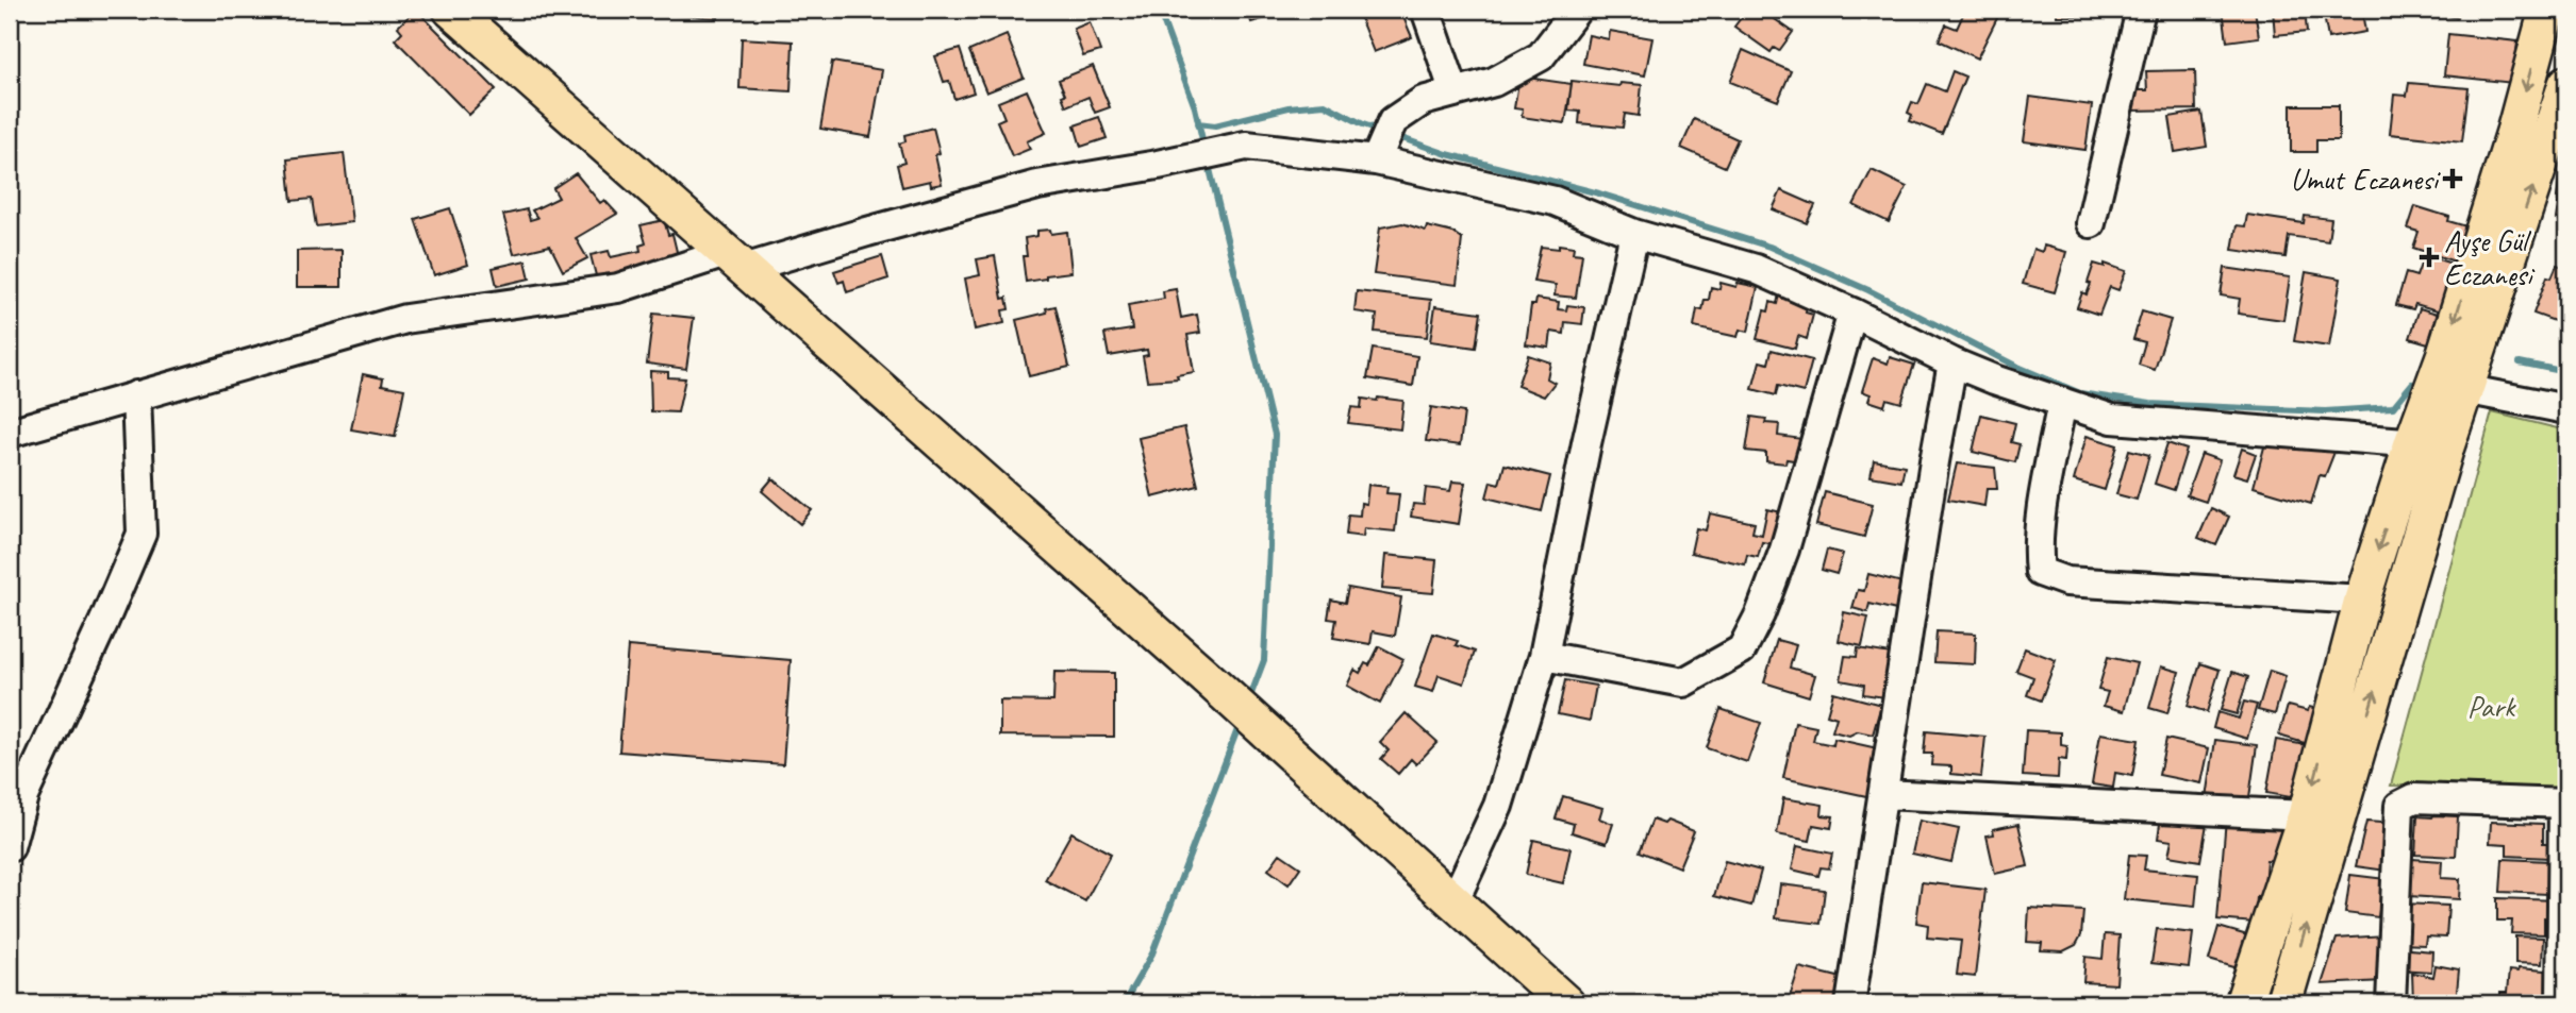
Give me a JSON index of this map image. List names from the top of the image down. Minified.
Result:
{"parks":["Park"],"places":{"health":["Umut Eczanesi","Ayşe Gül Eczanesi"]}}
